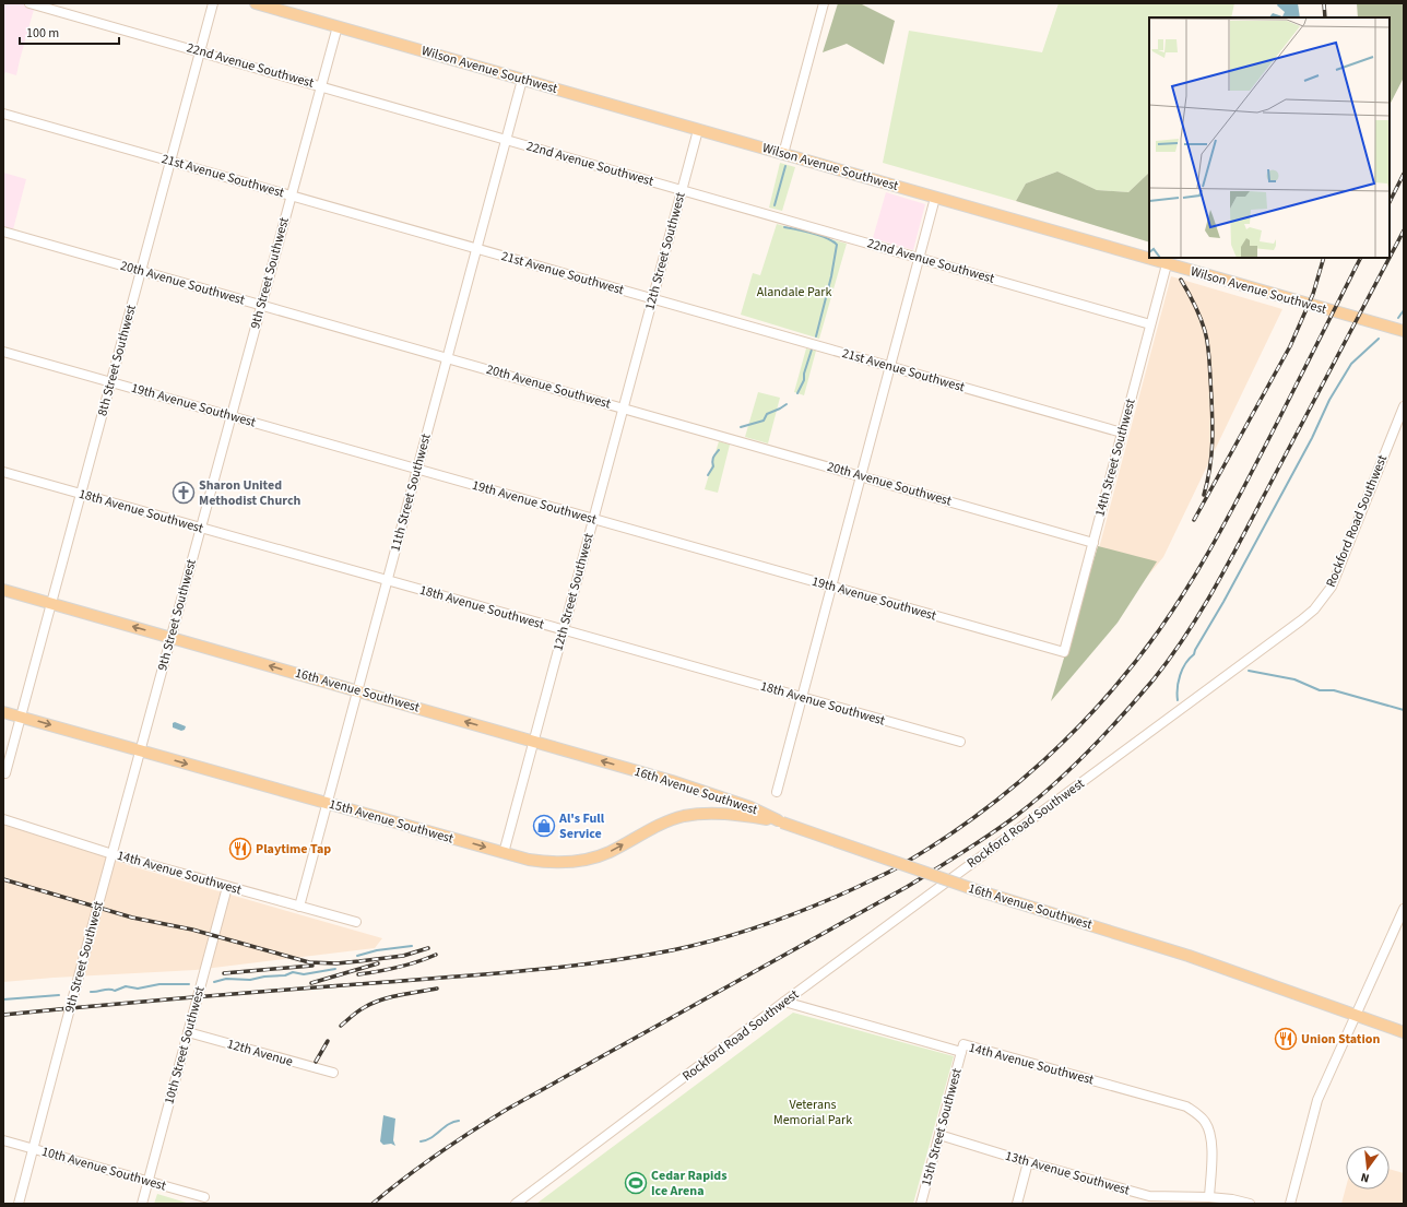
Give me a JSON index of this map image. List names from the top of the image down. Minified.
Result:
{"streets":{"main road":["Wilson Avenue Southwest","16th Avenue Southwest","15th Avenue Southwest"],"street":["22nd Avenue Southwest","21st Avenue Southwest","12th Street Southwest","9th Street Southwest","20th Avenue Southwest","8th Street Southwest","19th Avenue Southwest","14th Street Southwest","11th Street Southwest","18th Avenue Southwest","Rockford Road Southwest","14th Avenue Southwest","10th Street Southwest","12th Avenue","15th Street Southwest","10th Avenue Southwest","13th Avenue Southwest"]},"crossings":[["22nd Avenue Southwest","12th Street Southwest"],["22nd Avenue Southwest","9th Street Southwest"],["22nd Avenue Southwest","8th Street Southwest"],["22nd Avenue Southwest","14th Street Southwest"],["22nd Avenue Southwest","11th Street Southwest"],["Wilson Avenue Southwest","12th Street Southwest"],["Wilson Avenue Southwest","9th Street Southwest"],["Wilson Avenue Southwest","14th Street Southwest"],["Wilson Avenue Southwest","11th Street Southwest"],["21st Avenue Southwest","12th Street Southwest"],["21st Avenue Southwest","9th Street Southwest"],["21st Avenue Southwest","8th Street Southwest"],["21st Avenue Southwest","14th Street Southwest"],["21st Avenue Southwest","11th Street Southwest"],["12th Street Southwest","20th Avenue Southwest"],["12th Street Southwest","19th Avenue Southwest"],["12th Street Southwest","18th Avenue Southwest"],["12th Street Southwest","16th Avenue Southwest"],["12th Street Southwest","15th Avenue Southwest"],["9th Street Southwest","20th Avenue Southwest"],["9th Street Southwest","19th Avenue Southwest"],["9th Street Southwest","18th Avenue Southwest"],["9th Street Southwest","16th Avenue Southwest"],["9th Street Southwest","15th Avenue Southwest"],["9th Street Southwest","14th Avenue Southwest"],["9th Street Southwest","10th Avenue Southwest"],["20th Avenue Southwest","8th Street Southwest"],["20th Avenue Southwest","14th Street Southwest"],["20th Avenue Southwest","11th Street Southwest"],["8th Street Southwest","19th Avenue Southwest"],["8th Street Southwest","18th Avenue Southwest"],["8th Street Southwest","16th Avenue Southwest"],["8th Street Southwest","15th Avenue Southwest"],["19th Avenue Southwest","14th Street Southwest"],["19th Avenue Southwest","11th Street Southwest"],["11th Street Southwest","18th Avenue Southwest"],["11th Street Southwest","16th Avenue Southwest"],["11th Street Southwest","15th Avenue Southwest"],["11th Street Southwest","14th Avenue Southwest"],["Rockford Road Southwest","14th Avenue Southwest"],["16th Avenue Southwest","15th Avenue Southwest"],["14th Avenue Southwest","10th Street Southwest"],["14th Avenue Southwest","15th Street Southwest"],["14th Avenue Southwest","13th Avenue Southwest"],["10th Street Southwest","12th Avenue"],["10th Street Southwest","10th Avenue Southwest"],["15th Street Southwest","13th Avenue Southwest"]],"one_way":["16th Avenue Southwest","15th Avenue Southwest"],"parks":["Alandale Park","Veterans Memorial Park"],"places":{"church":["Sharon United Methodist Church"],"shop":["Al's Full Service"],"restaurant":["Playtime Tap","Union Station"],"sports":["Cedar Rapids Ice Arena"]},"scale_bar":"100 m","north":"bottom"}
